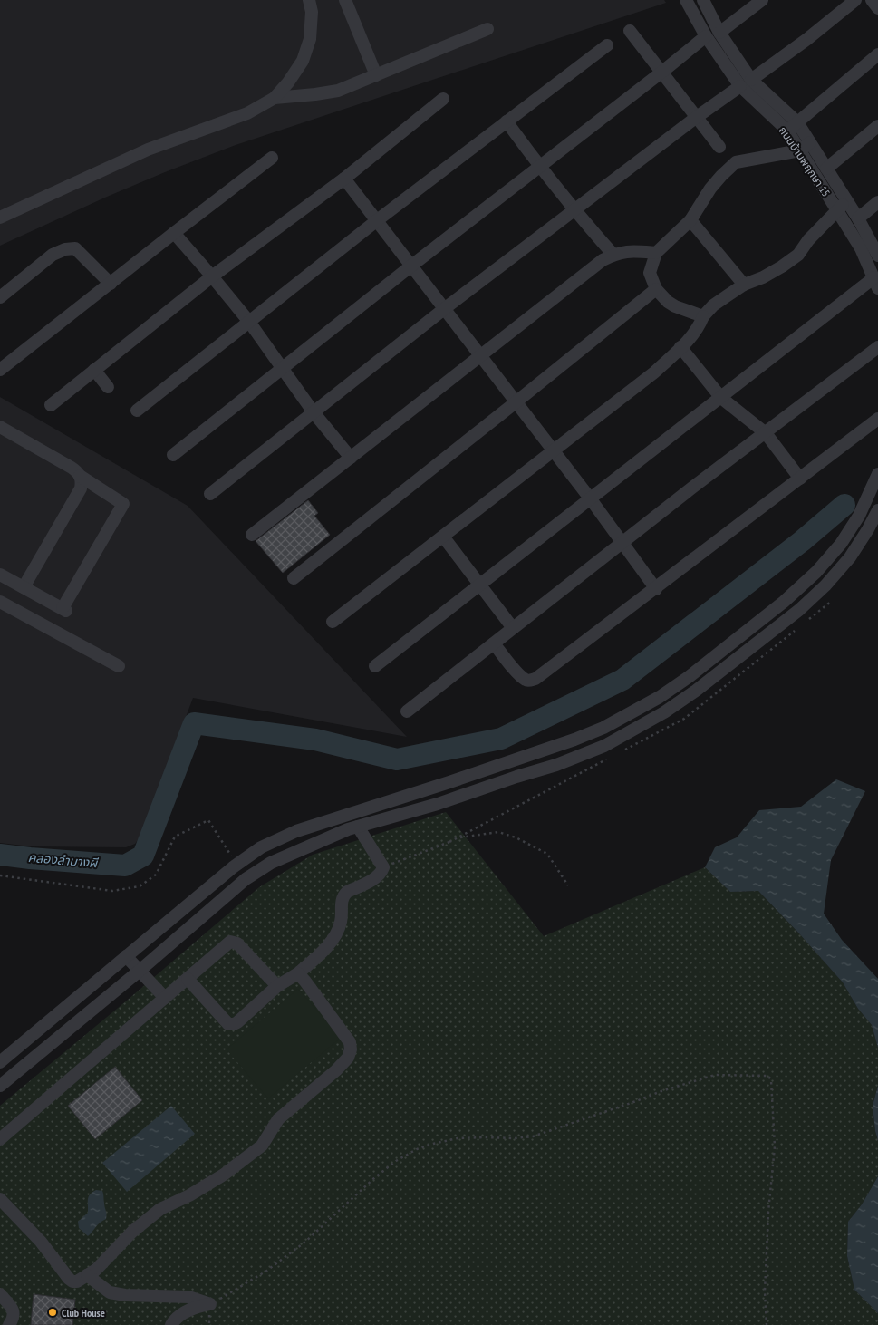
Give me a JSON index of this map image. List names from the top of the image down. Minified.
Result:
{"streets":{"street":["ถนนบ้านพฤกษา 15"]},"water":["คลองลำบางผี"],"places":["Club House"]}
